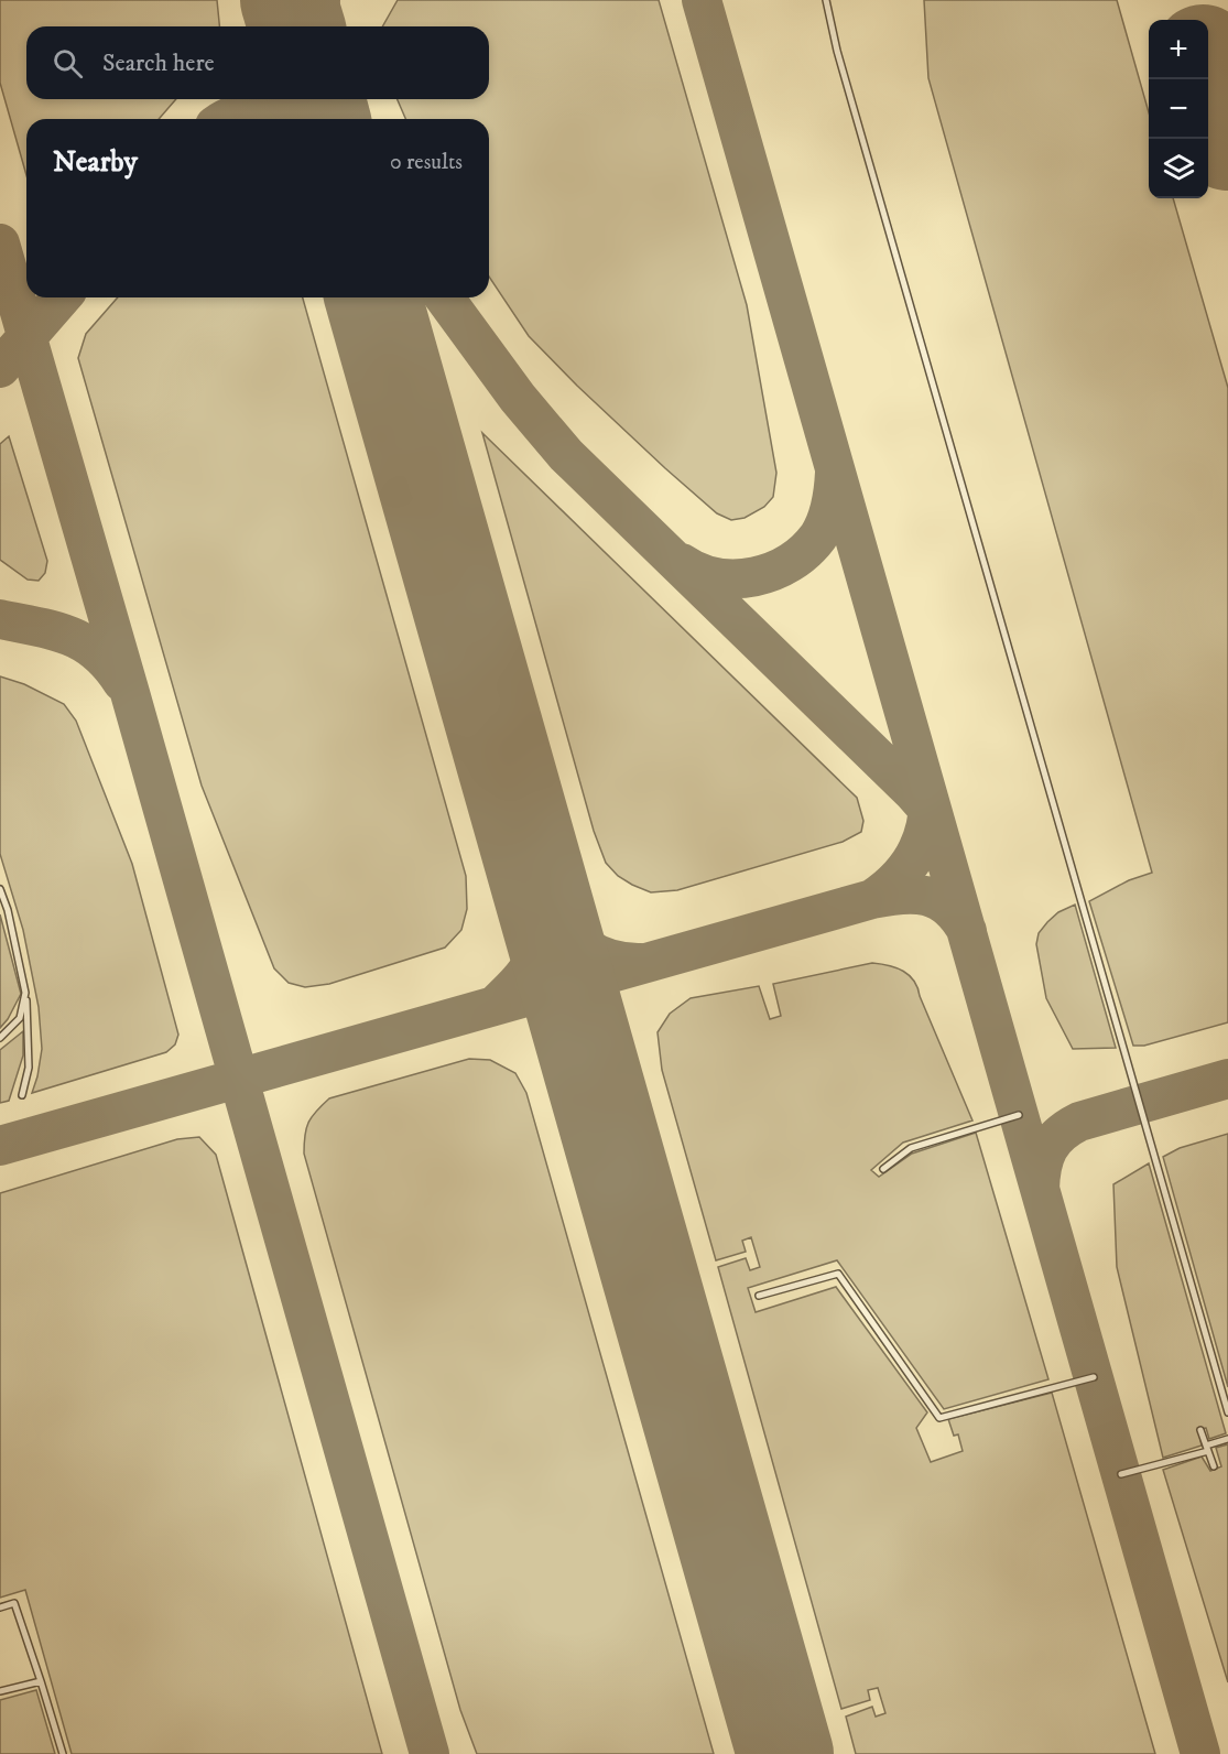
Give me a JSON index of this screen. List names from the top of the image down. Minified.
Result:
{"page":{"map_buttons":["+","−"],"search":"Search here","heading":["Nearby","0 results"]}}
